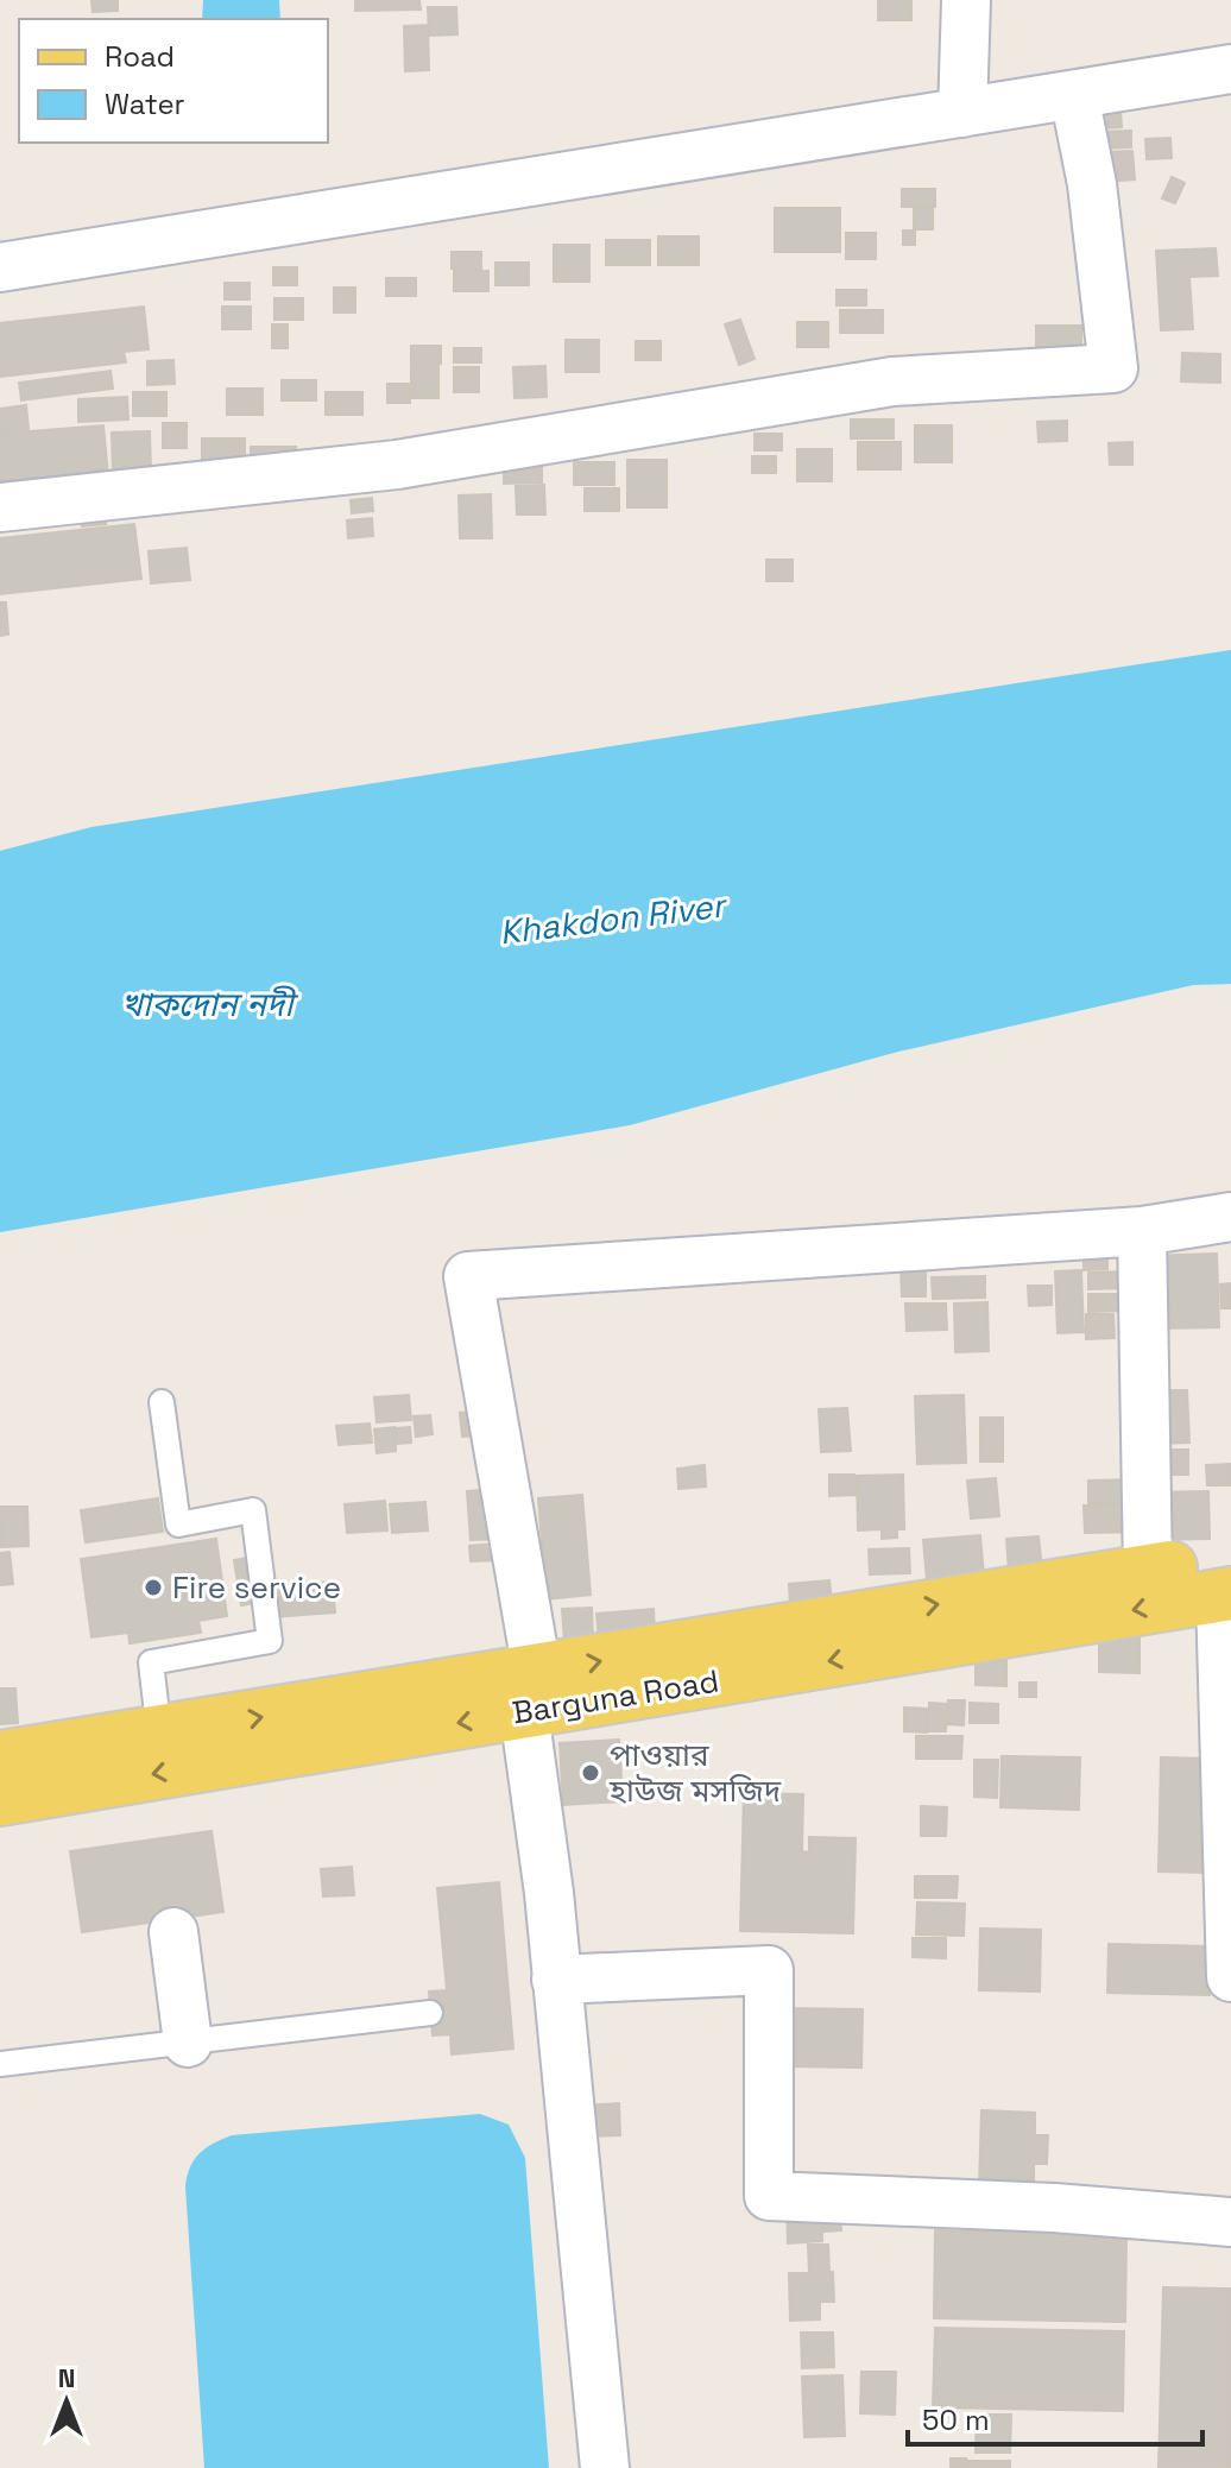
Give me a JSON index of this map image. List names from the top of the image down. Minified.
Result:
{"streets":{"main road":["Barguna Road"]},"water":["Khakdon River","খাকদোন নদী"],"places":["Fire service","পাওয়ার হাউজ মসজিদ"],"legend":["Road","Water"],"scale_bar":"50 m","north":"top"}
